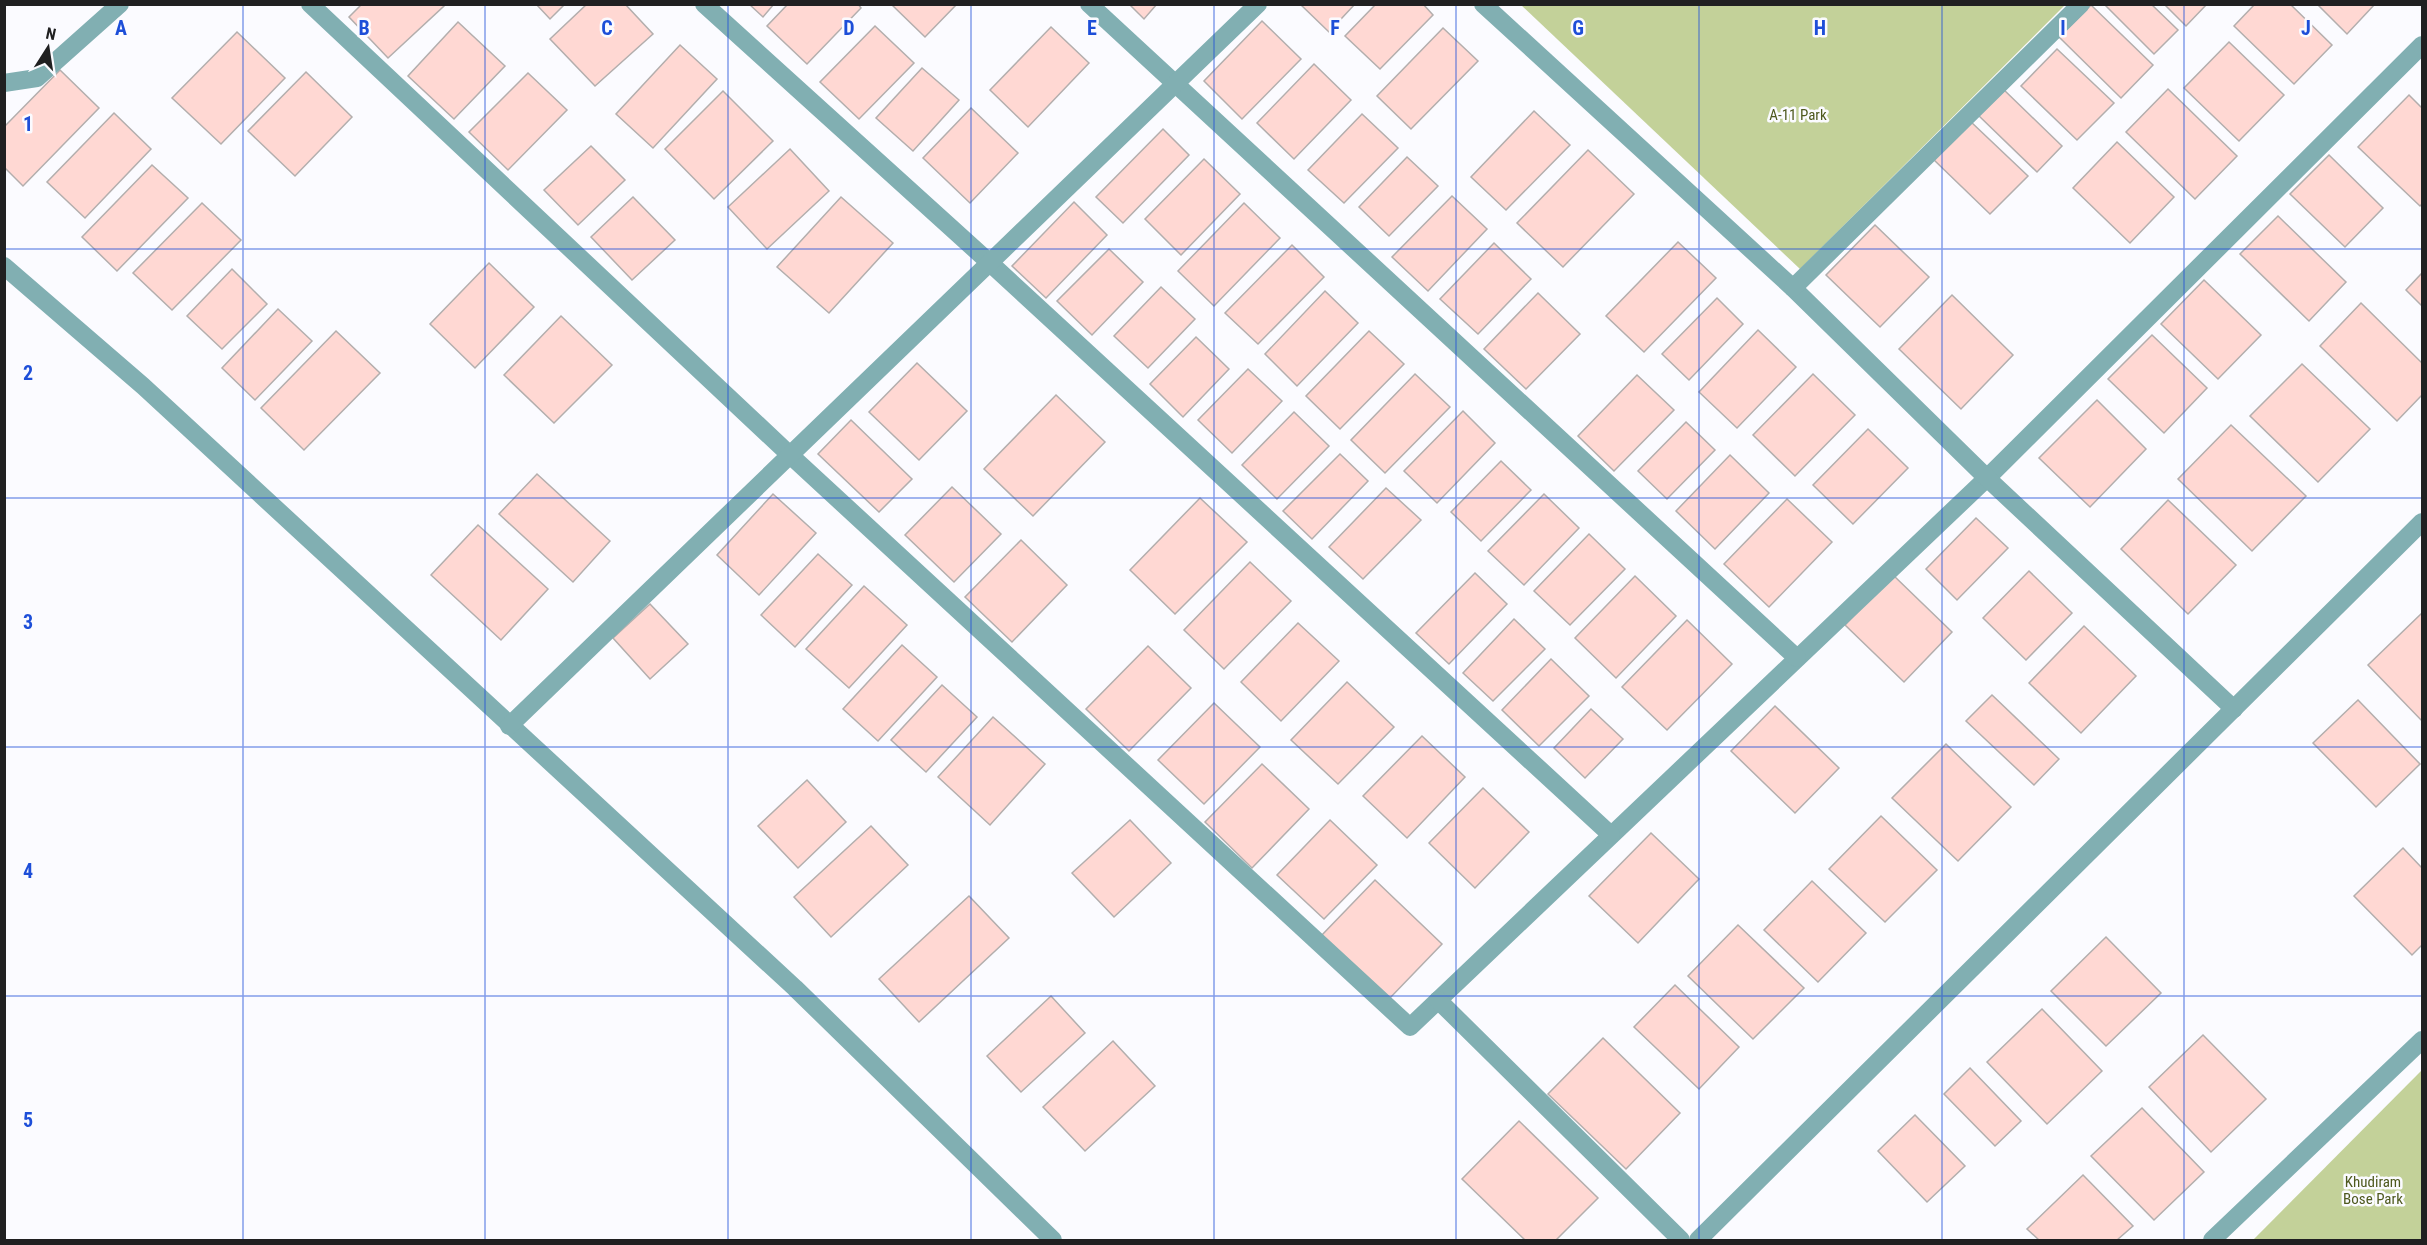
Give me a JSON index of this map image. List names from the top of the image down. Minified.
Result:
{"parks":["A-11 Park","Khudiram Bose Park"],"north":"top","grid":{"columns":["A","B","C","D","E","F","G","H","I","J"],"rows":["1","2","3","4","5"]}}
